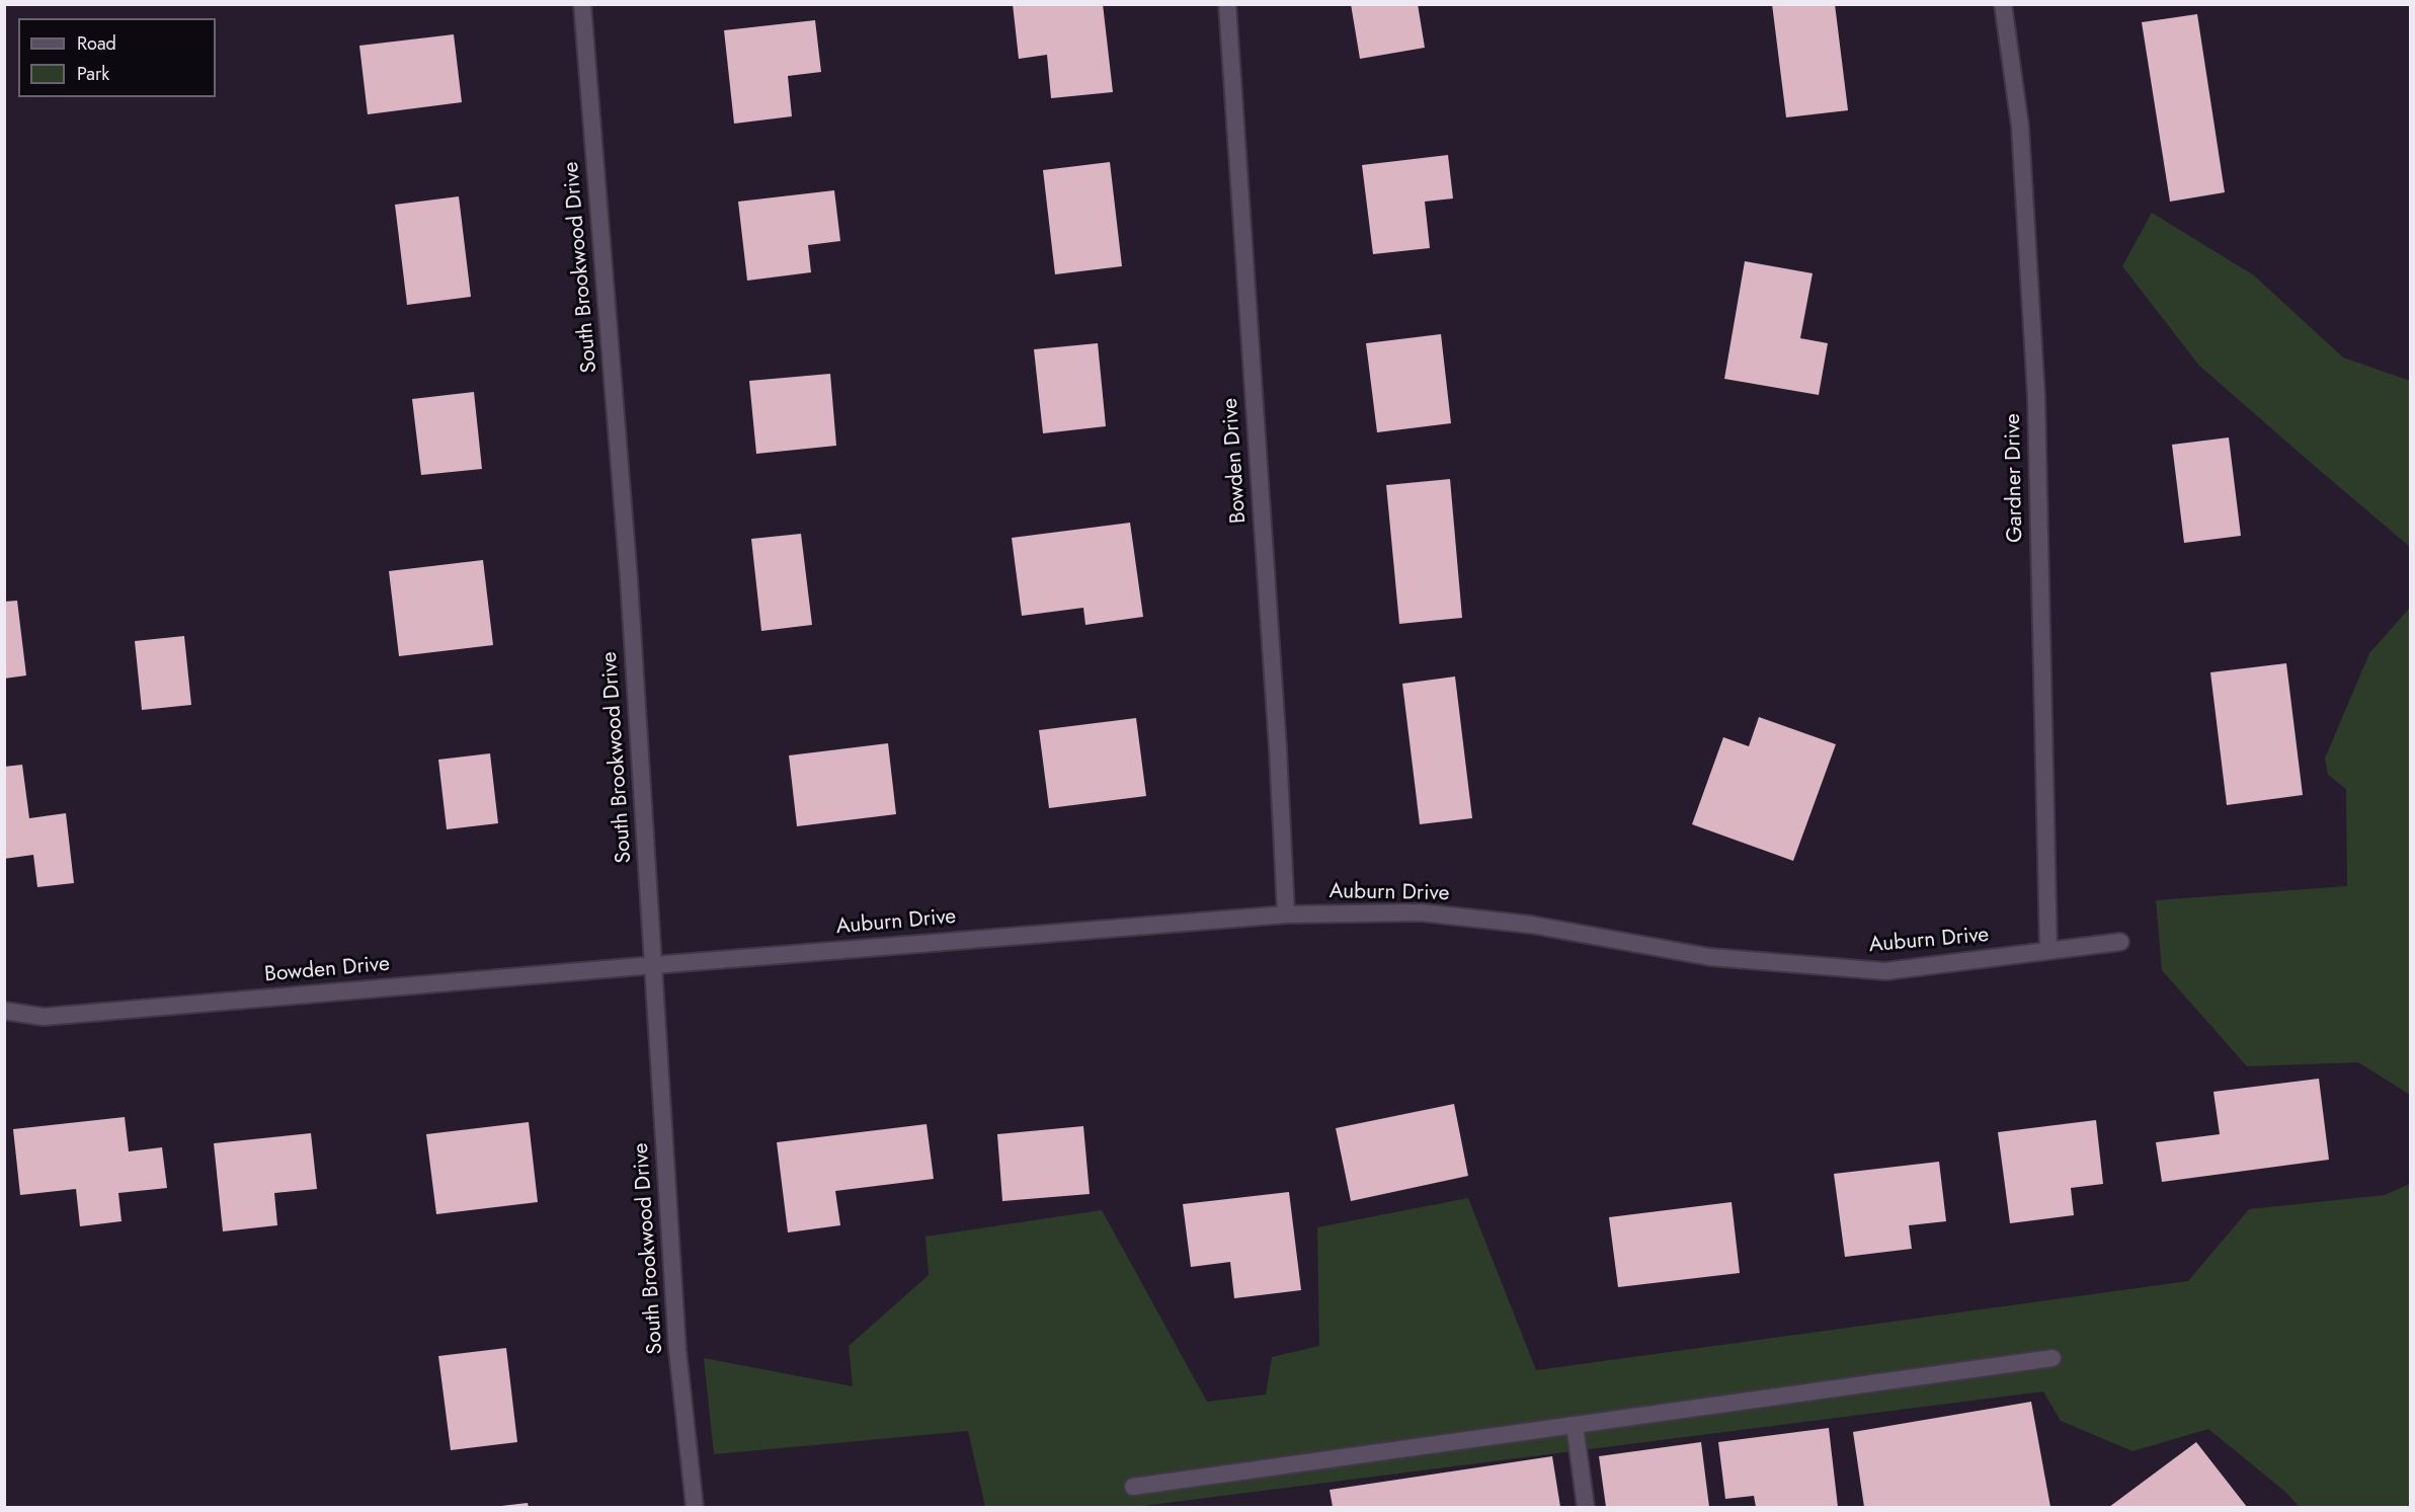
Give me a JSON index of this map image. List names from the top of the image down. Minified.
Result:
{"streets":{"street":["South Brookwood Drive","Bowden Drive","Gardner Drive","Auburn Drive"]},"crossings":[["South Brookwood Drive","Bowden Drive"],["South Brookwood Drive","Auburn Drive"],["Bowden Drive","Auburn Drive"],["Gardner Drive","Auburn Drive"]],"legend":["Road","Park"]}
